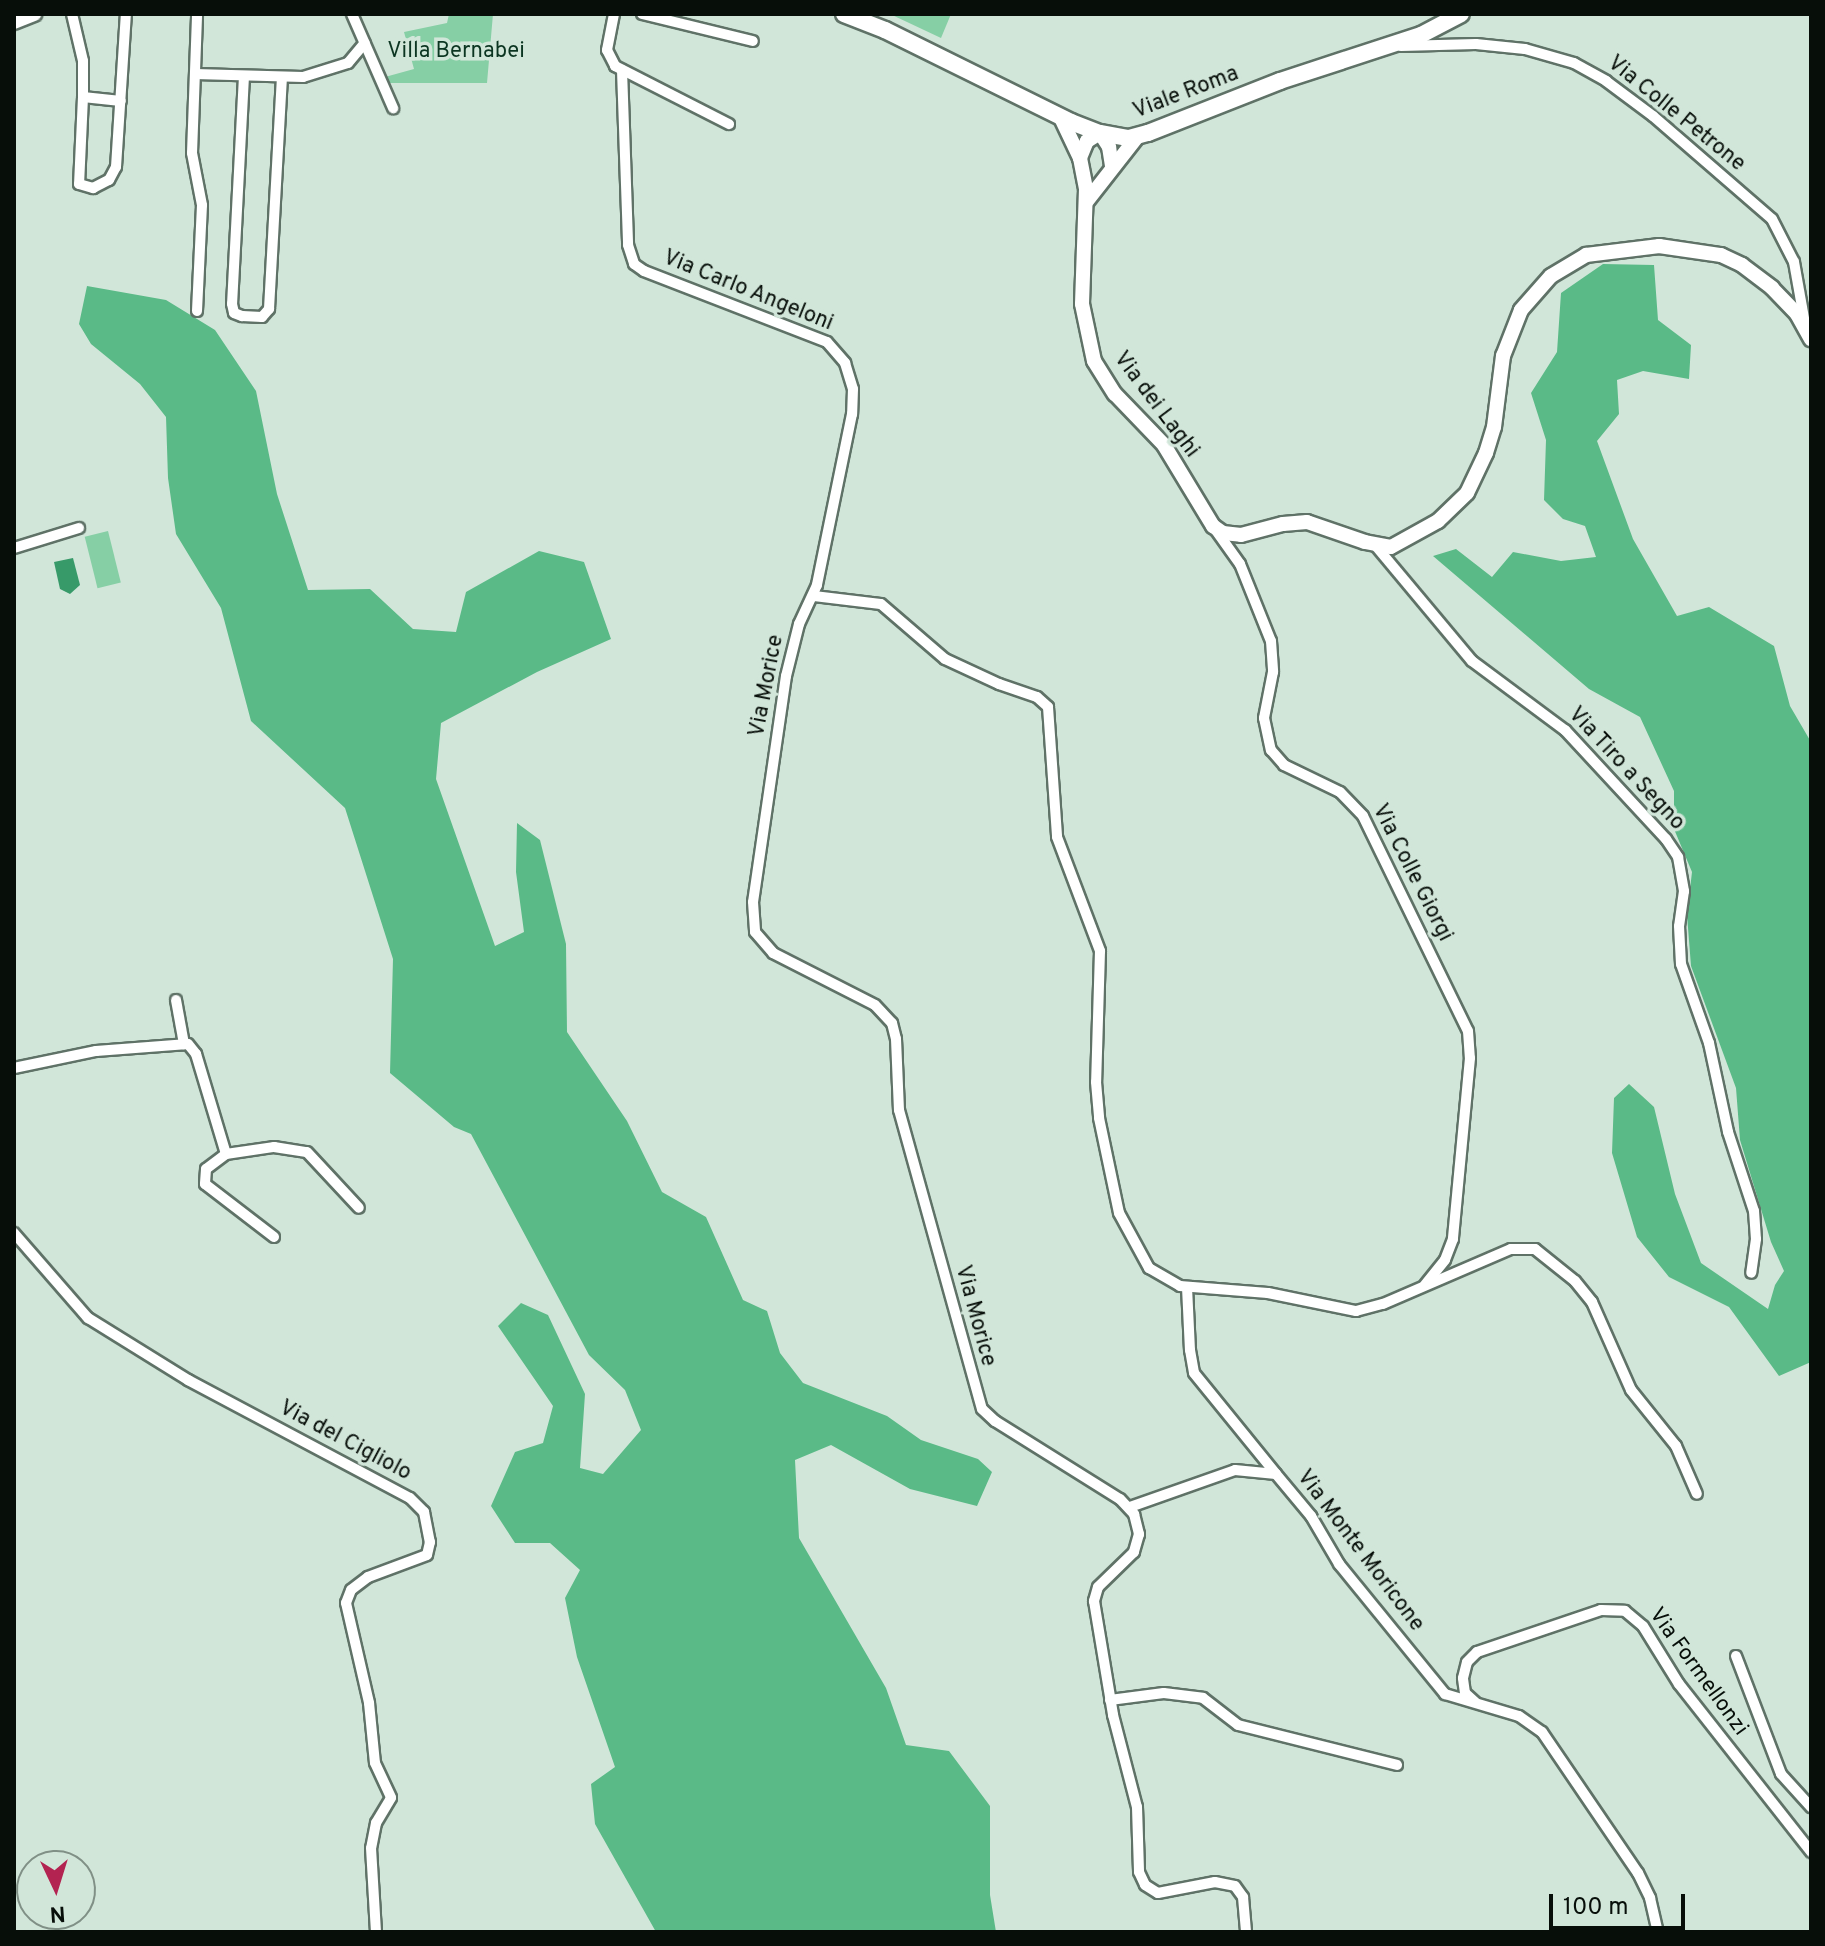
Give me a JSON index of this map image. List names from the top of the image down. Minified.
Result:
{"streets":{"main road":["Viale Roma","Via dei Laghi"],"street":["Via Colle Petrone","Via Carlo Angeloni","Via Morice","Via Tiro a Segno","Via Colle Giorgi","Via del Cigliolo","Via Monte Moricone","Via Formellonzi"]},"crossings":[["Viale Roma","Via Colle Petrone"],["Viale Roma","Via dei Laghi"],["Via Carlo Angeloni","Via Morice"],["Via dei Laghi","Via Colle Giorgi"],["Via Morice","Via Monte Moricone"],["Via Monte Moricone","Via Formellonzi"]],"parks":["Villa Bernabei"],"scale_bar":"100 m","north":"bottom"}
